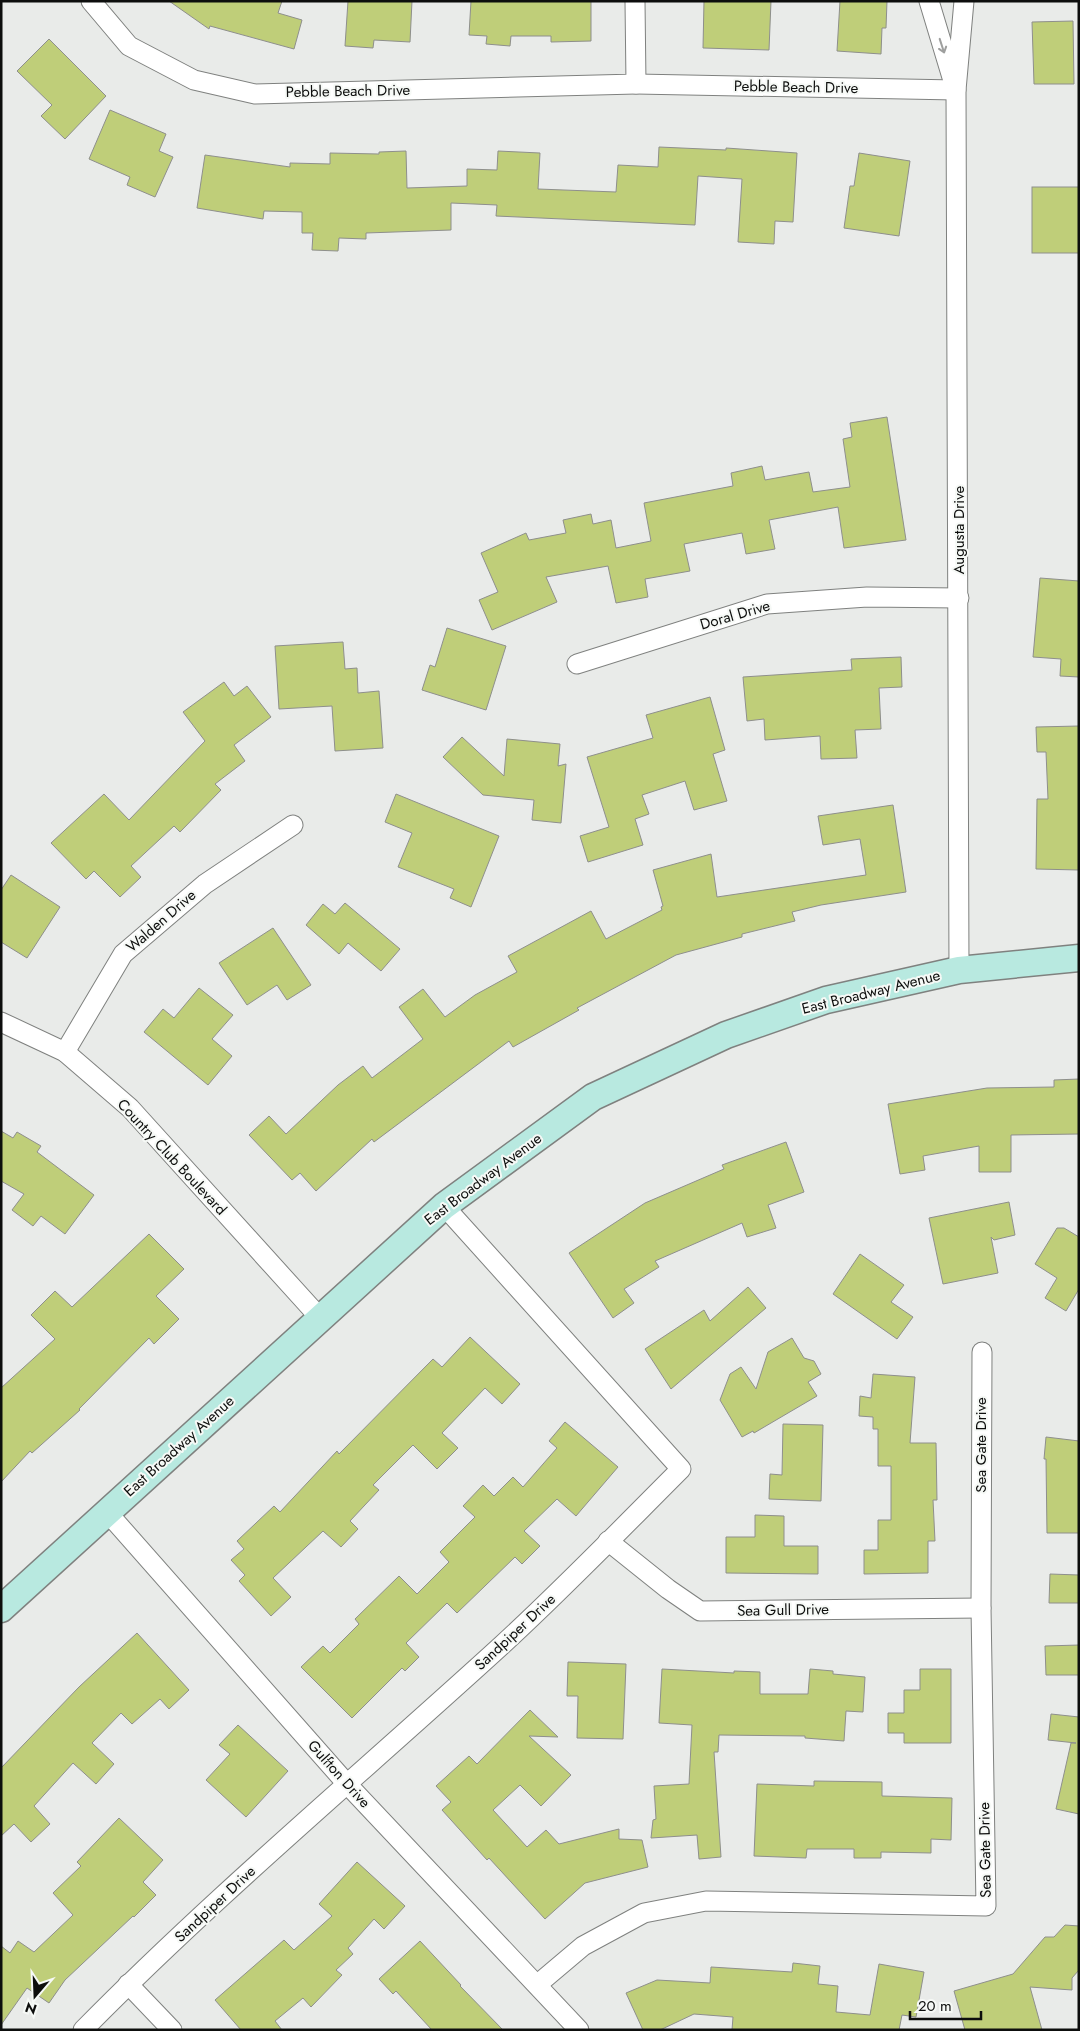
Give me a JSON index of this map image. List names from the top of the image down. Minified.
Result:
{"streets":{"street":["Pebble Beach Drive","Augusta Drive","Doral Drive","Walden Drive","East Broadway Avenue","Country Club Boulevard","Sea Gate Drive","Sea Gull Drive","Sandpiper Drive","Gulfton Drive"]},"crossings":[["Pebble Beach Drive","Augusta Drive"],["Augusta Drive","Doral Drive"],["Augusta Drive","East Broadway Avenue"],["Walden Drive","Country Club Boulevard"],["East Broadway Avenue","Country Club Boulevard"],["East Broadway Avenue","Sandpiper Drive"],["East Broadway Avenue","Gulfton Drive"],["Sea Gate Drive","Sea Gull Drive"],["Sea Gate Drive","Gulfton Drive"],["Sea Gull Drive","Sandpiper Drive"],["Sandpiper Drive","Gulfton Drive"]],"scale_bar":"20 m","north":"bottom"}
